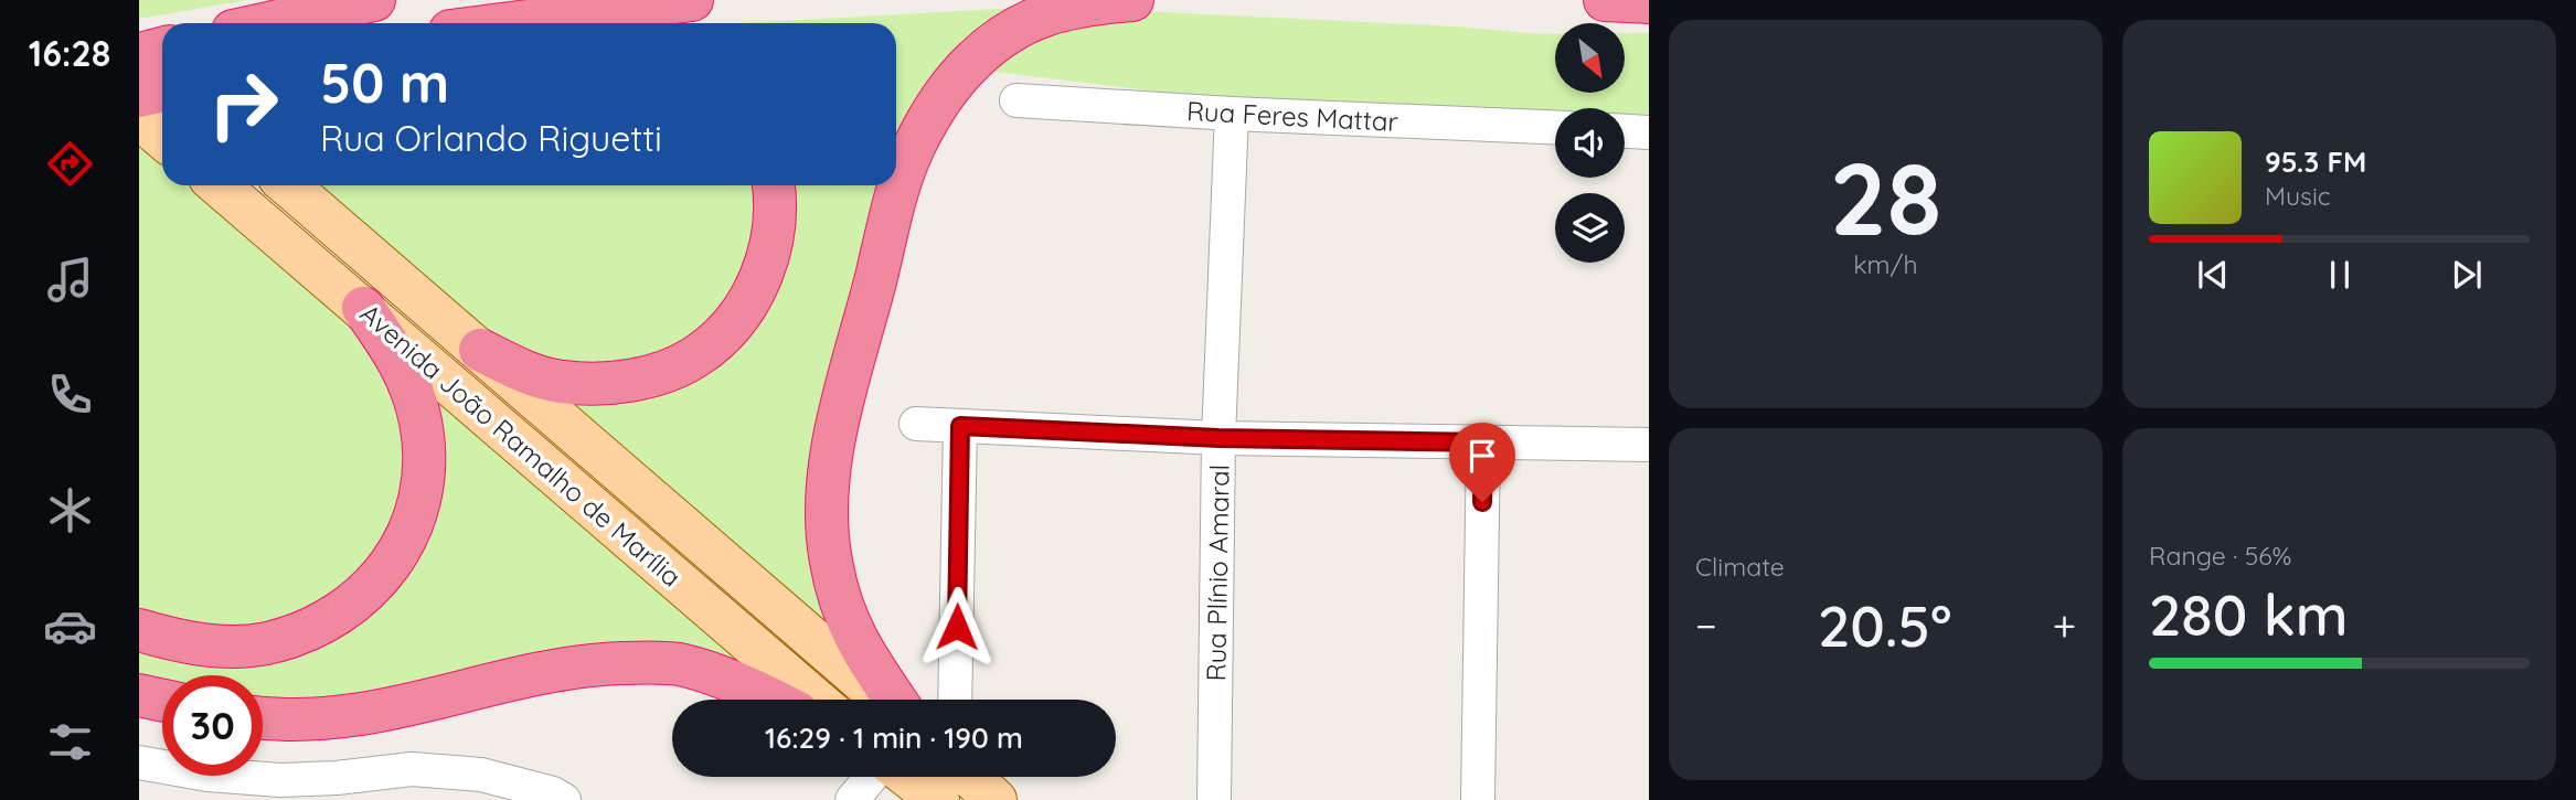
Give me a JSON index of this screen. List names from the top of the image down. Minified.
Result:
{"streets":{"main road":["Avenida João Ramalho de Marília"],"street":["Rua Feres Mattar","Rua Plínio Amaral"]},"crossings":[["Rua Feres Mattar","Rua Plínio Amaral"]],"north":"bottom right","page":{"tabs":"16:28","tile":[["28","km/h"],"Climate",["Range · 56%","280 km"]],"turn":["50 m","Rua Orlando Riguetti"],"song":["95.3 FM","Music"],"heat":["−","20.5°","+"],"limit":"30","trip":"16:29 · 1 min · 190 m"}}
